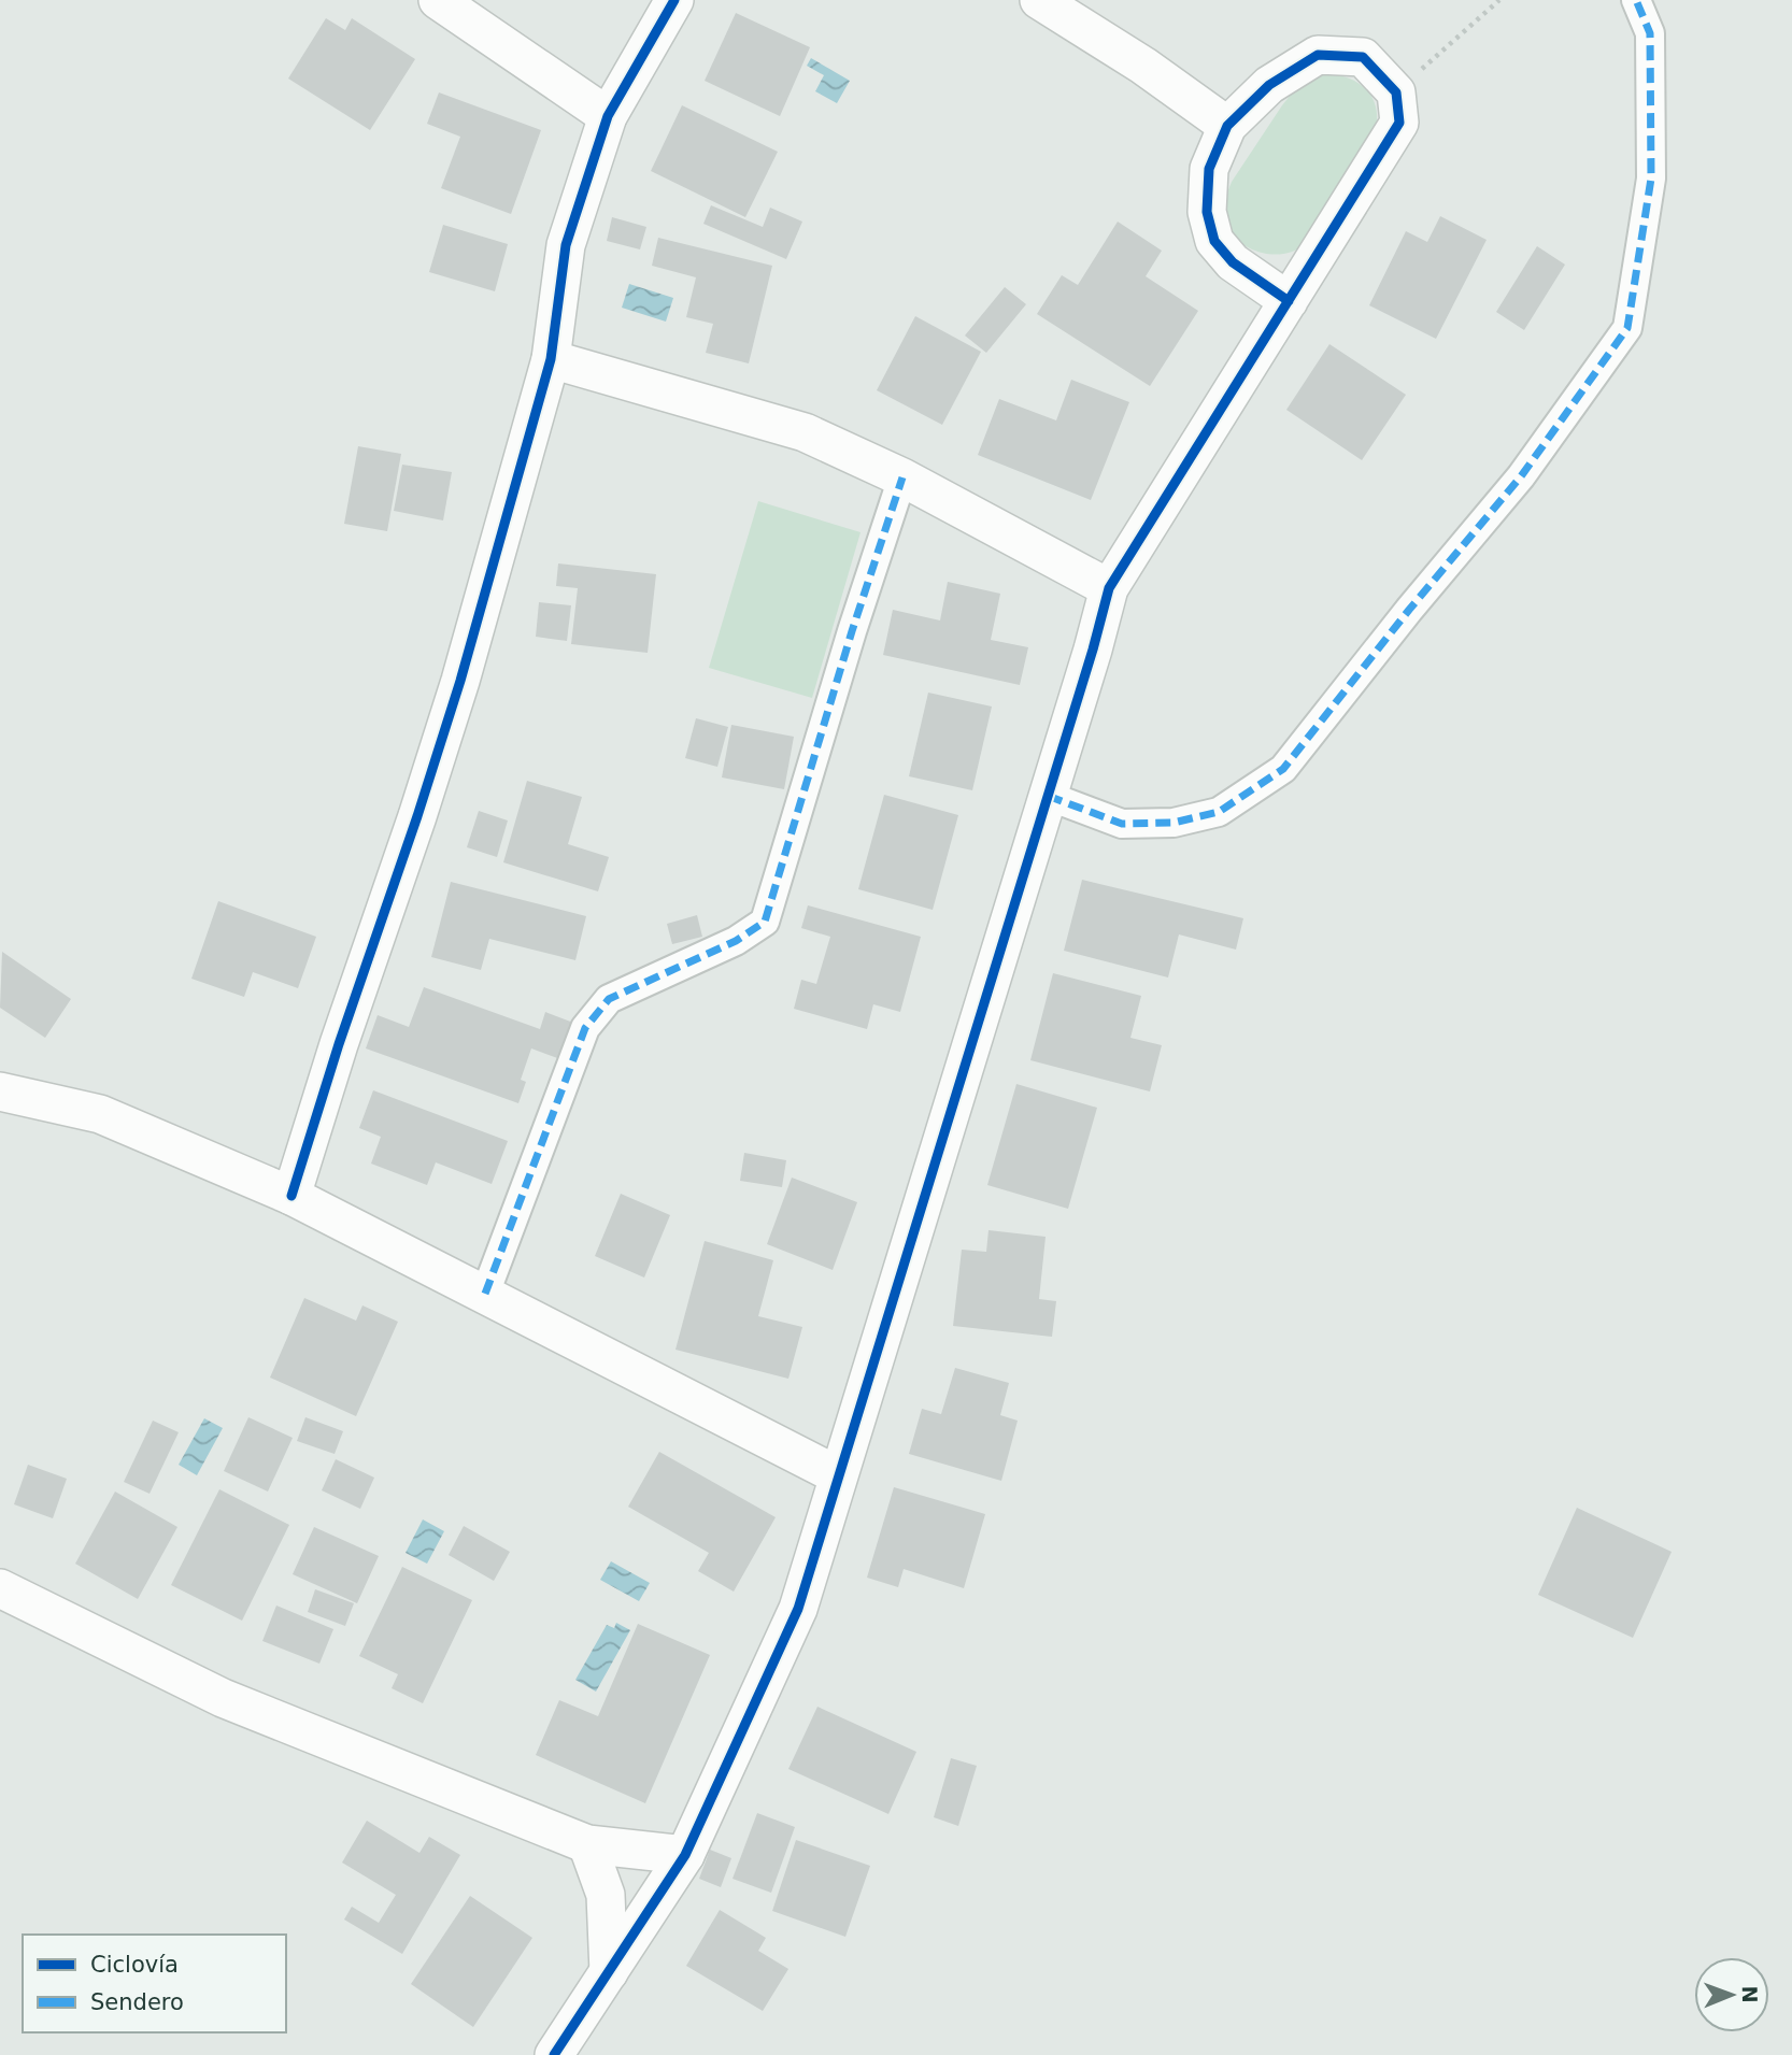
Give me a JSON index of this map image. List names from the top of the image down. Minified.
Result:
{"legend":["Ciclovía","Sendero"],"north":"right"}
